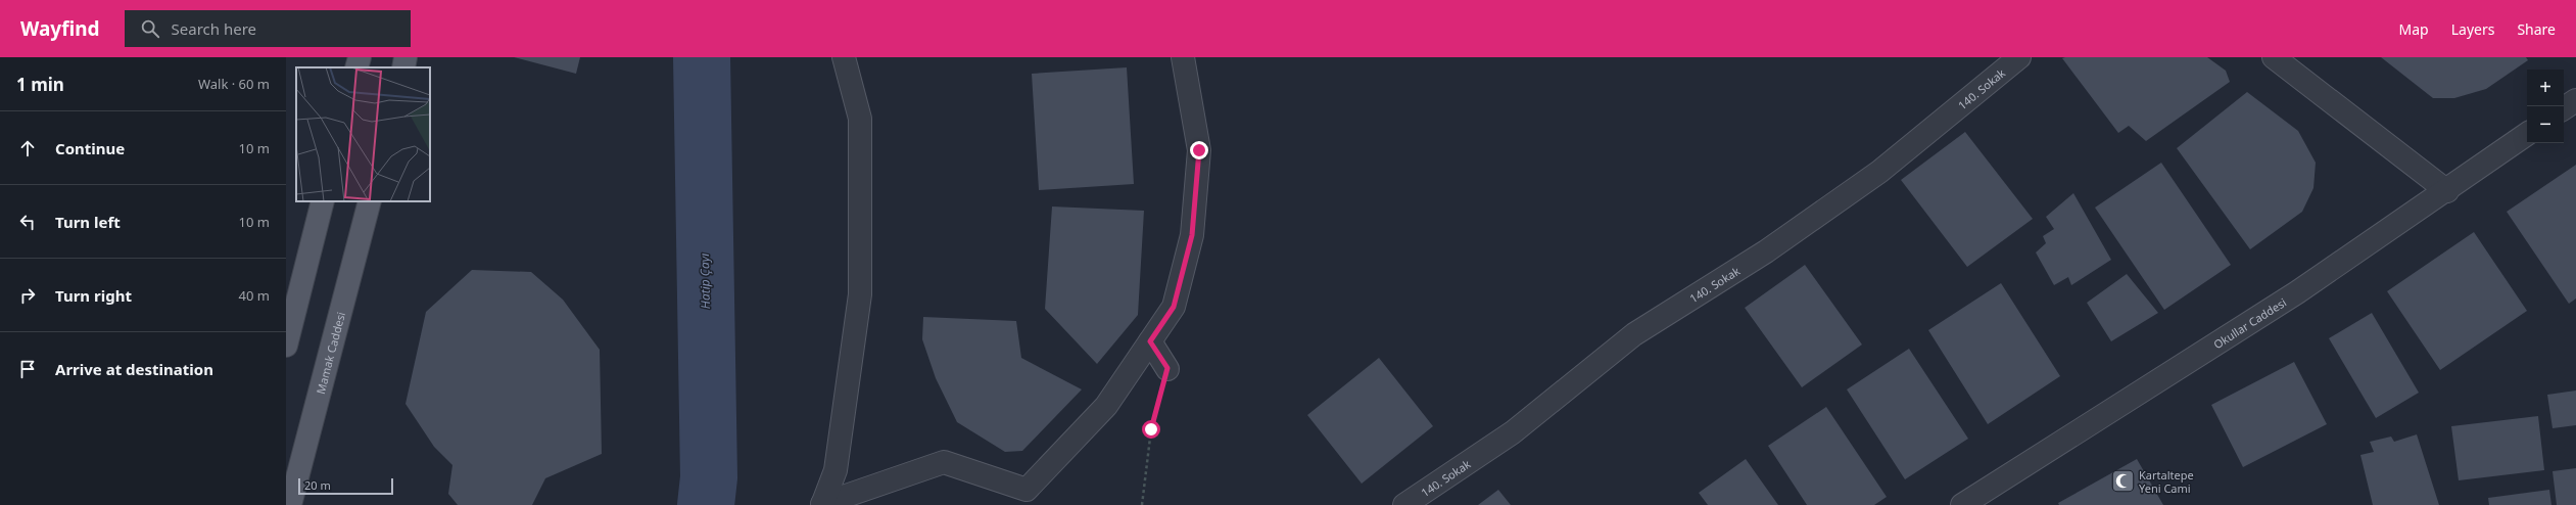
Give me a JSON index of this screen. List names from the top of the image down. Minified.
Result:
{"streets":{"main road":["Mamak Caddesi"],"street":["140. Sokak","Okullar Caddesi"]},"water":["Hatip Çayı"],"places":{"mosque":["Kartaltepe Yeni Cami"]},"scale_bar":"20 m","page":{"header":"Wayfind","search":"Search here","nav":["Map","Layers","Share"],"heading":["1 min","Walk · 60 m"],"map_buttons":["+","−"],"list":[["Continue","10 m"],["Turn left","10 m"],["Turn right","40 m"],"Arrive at destination"],"scale":"20 m"}}
